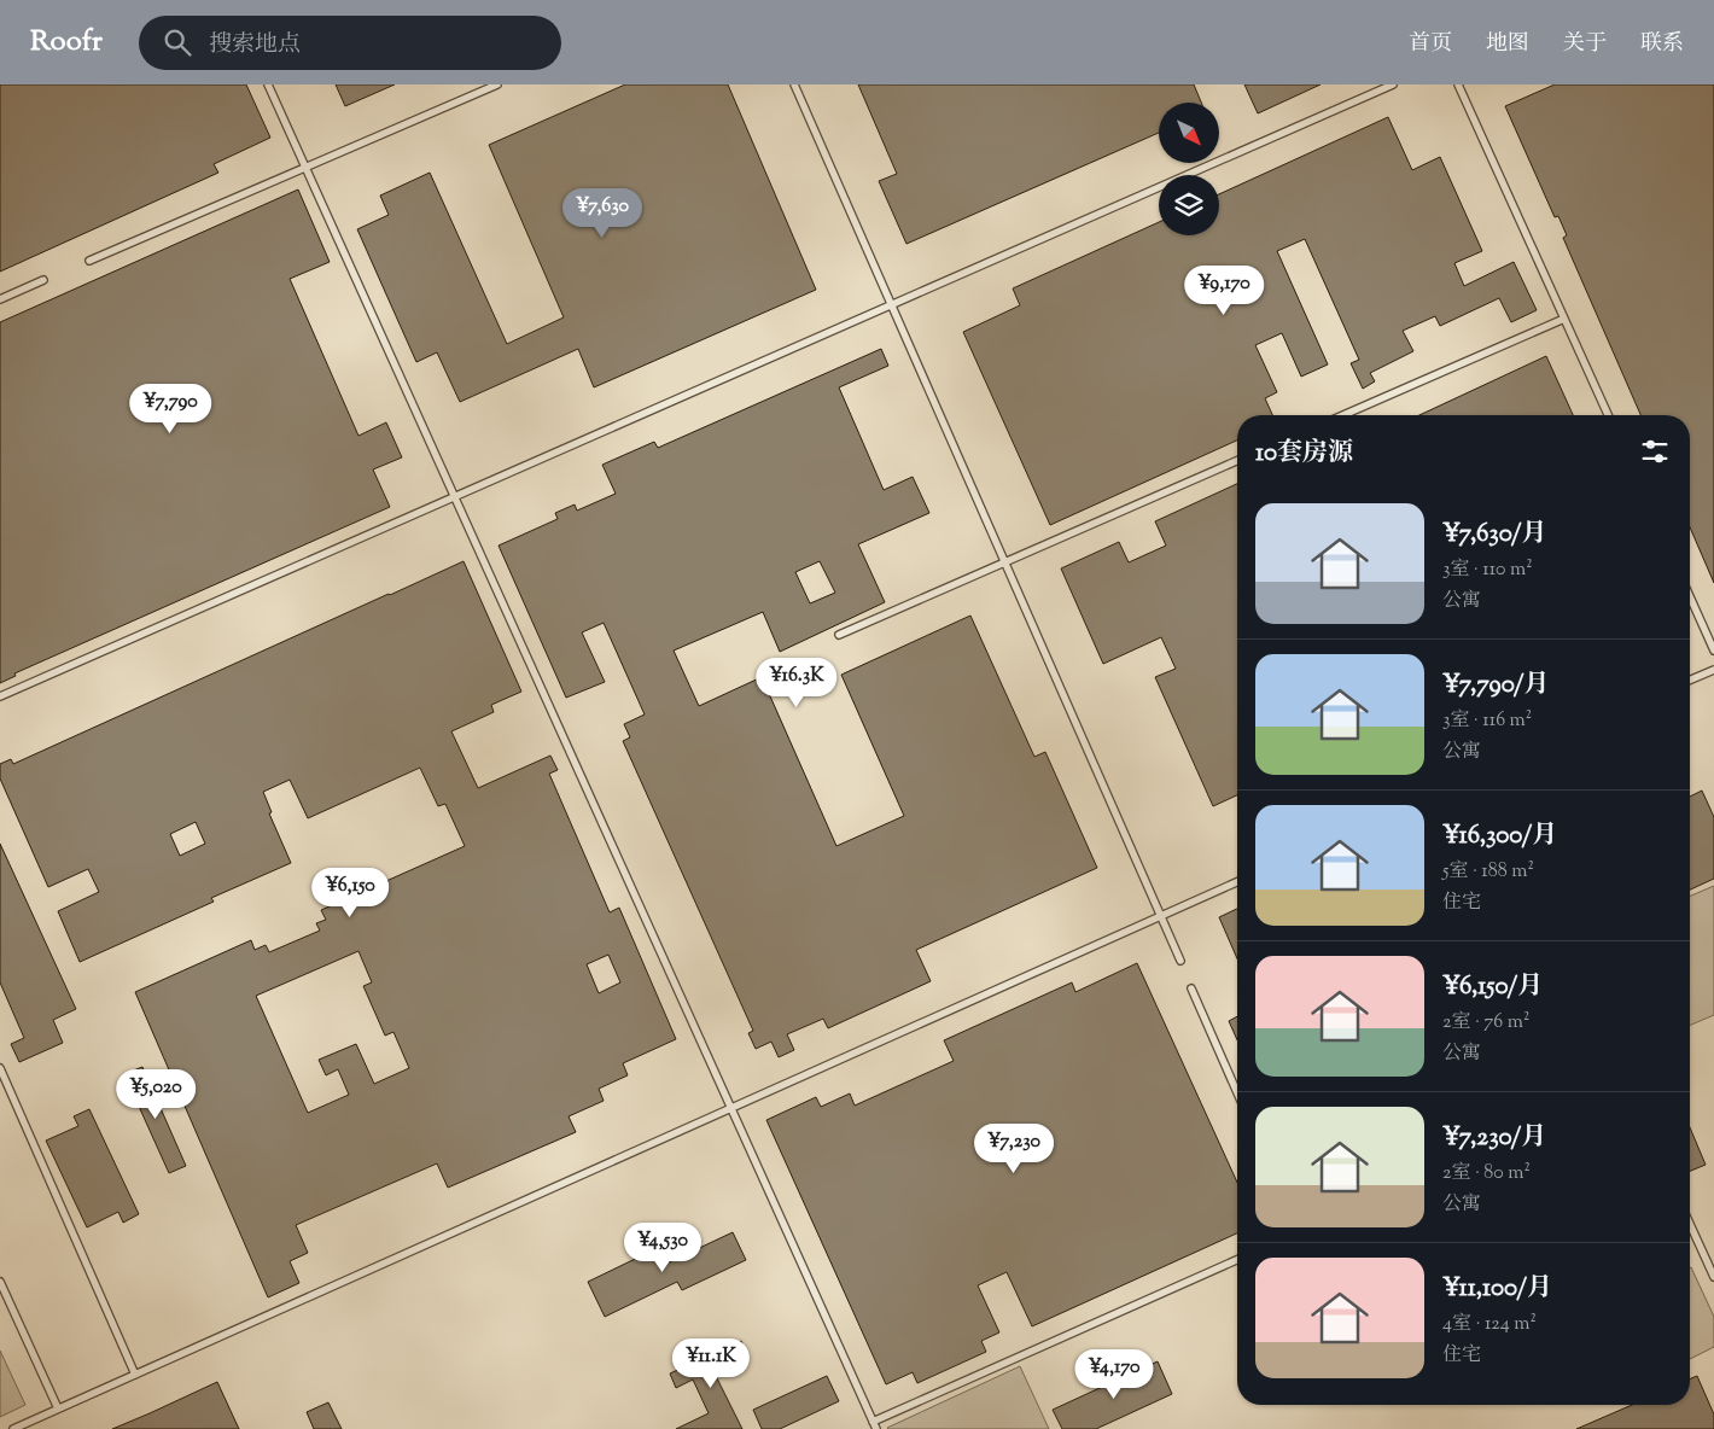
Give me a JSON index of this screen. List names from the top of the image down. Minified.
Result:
{"north":"bottom right","page":{"header":"Roofr","search":"搜索地点","nav":["首页","地图","关于","联系"],"price":["¥7,630","¥9,170","¥7,790","¥16.3K","¥6,150","¥5,020","¥7,230","¥4,530","¥11.1K","¥4,170"],"heading":"10套房源","list":[{"name":"¥7,630/月","note":"3室 · 110 m² · 公寓"},{"name":"¥7,790/月","note":"3室 · 116 m² · 公寓"},{"name":"¥16,300/月","note":"5室 · 188 m² · 住宅"},{"name":"¥6,150/月","note":"2室 · 76 m² · 公寓"},{"name":"¥7,230/月","note":"2室 · 80 m² · 公寓"},{"name":"¥11,100/月","note":"4室 · 124 m² · 住宅"}]}}
